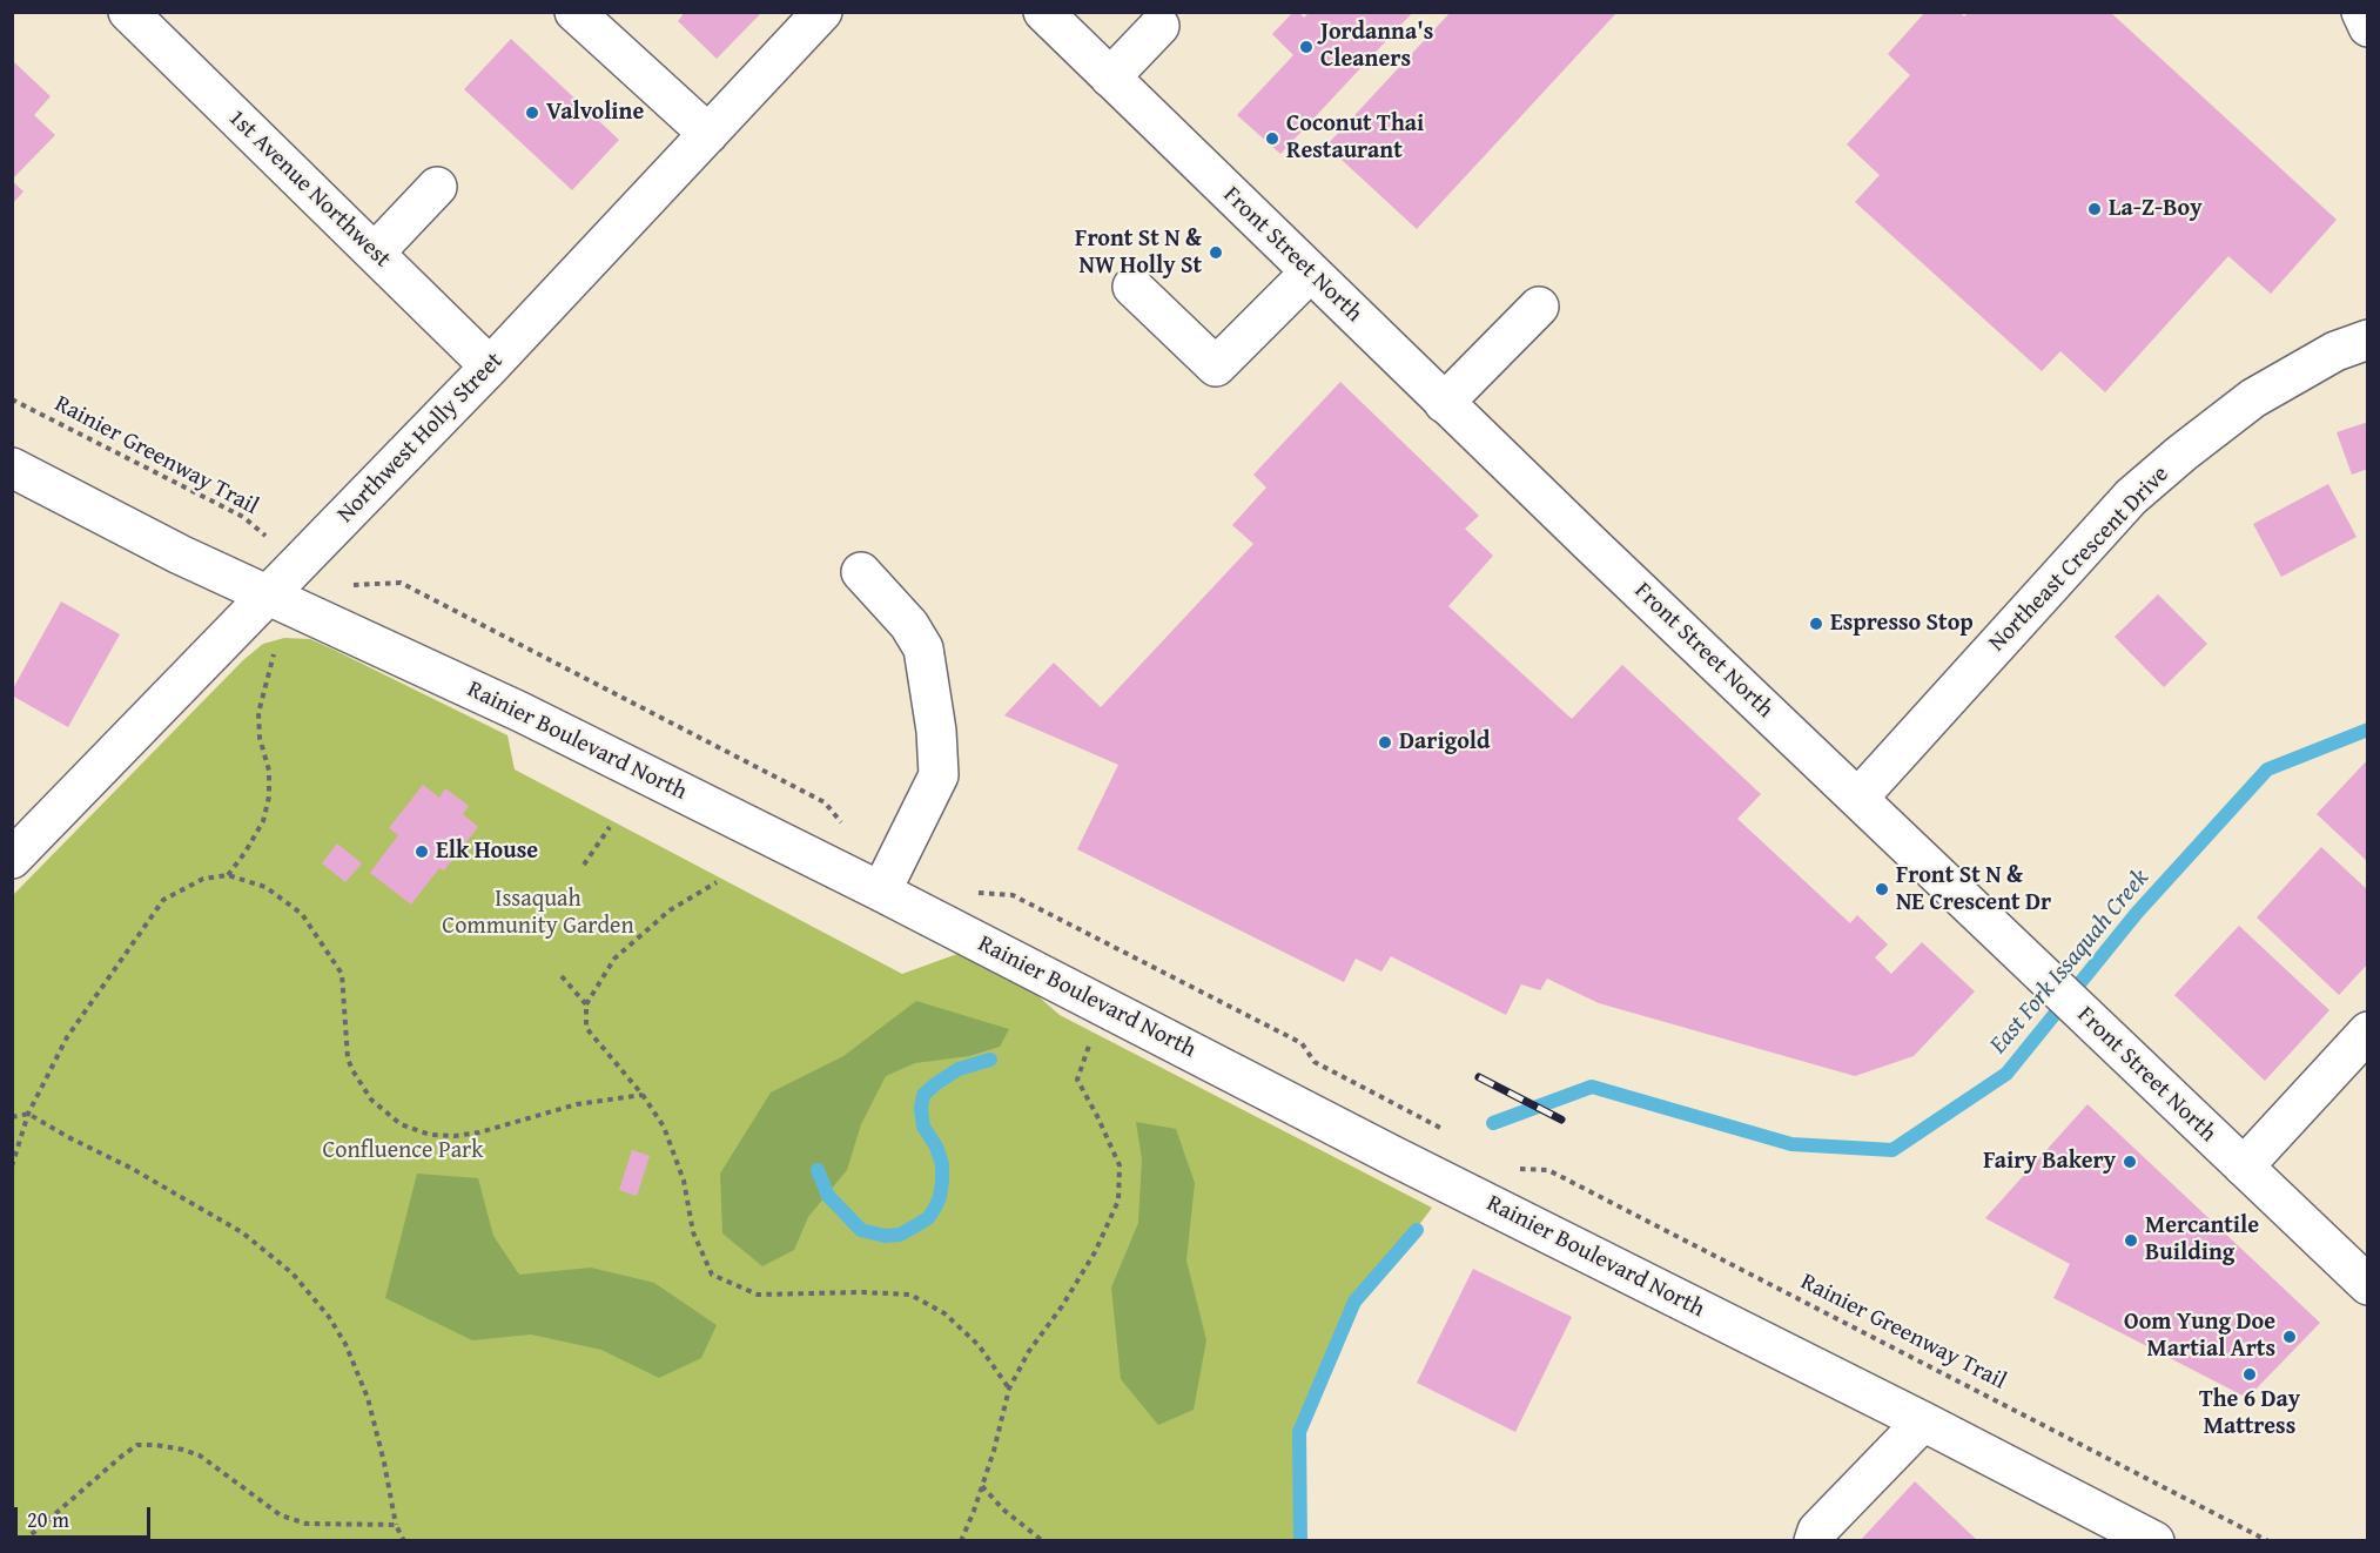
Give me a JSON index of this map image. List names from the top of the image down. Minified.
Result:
{"streets":{"street":["1st Avenue Northwest","Front Street North","Northwest Holly Street","Northeast Crescent Drive","Rainier Boulevard North"],"path":["Rainier Greenway Trail"]},"crossings":[["1st Avenue Northwest","Northwest Holly Street"],["Front Street North","Northeast Crescent Drive"],["Northwest Holly Street","Rainier Boulevard North"]],"water":["East Fork Issaquah Creek"],"parks":["Issaquah Community Garden","Confluence Park"],"places":["Jordanna's Cleaners","Valvoline","Coconut Thai Restaurant","La-Z-Boy","Front St N & NW Holly St","Espresso Stop","Darigold","Elk House","Front St N & NE Crescent Dr","Fairy Bakery","Mercantile Building","Oom Yung Doe Martial Arts","The 6 Day Mattress"],"scale_bar":"20 m"}
